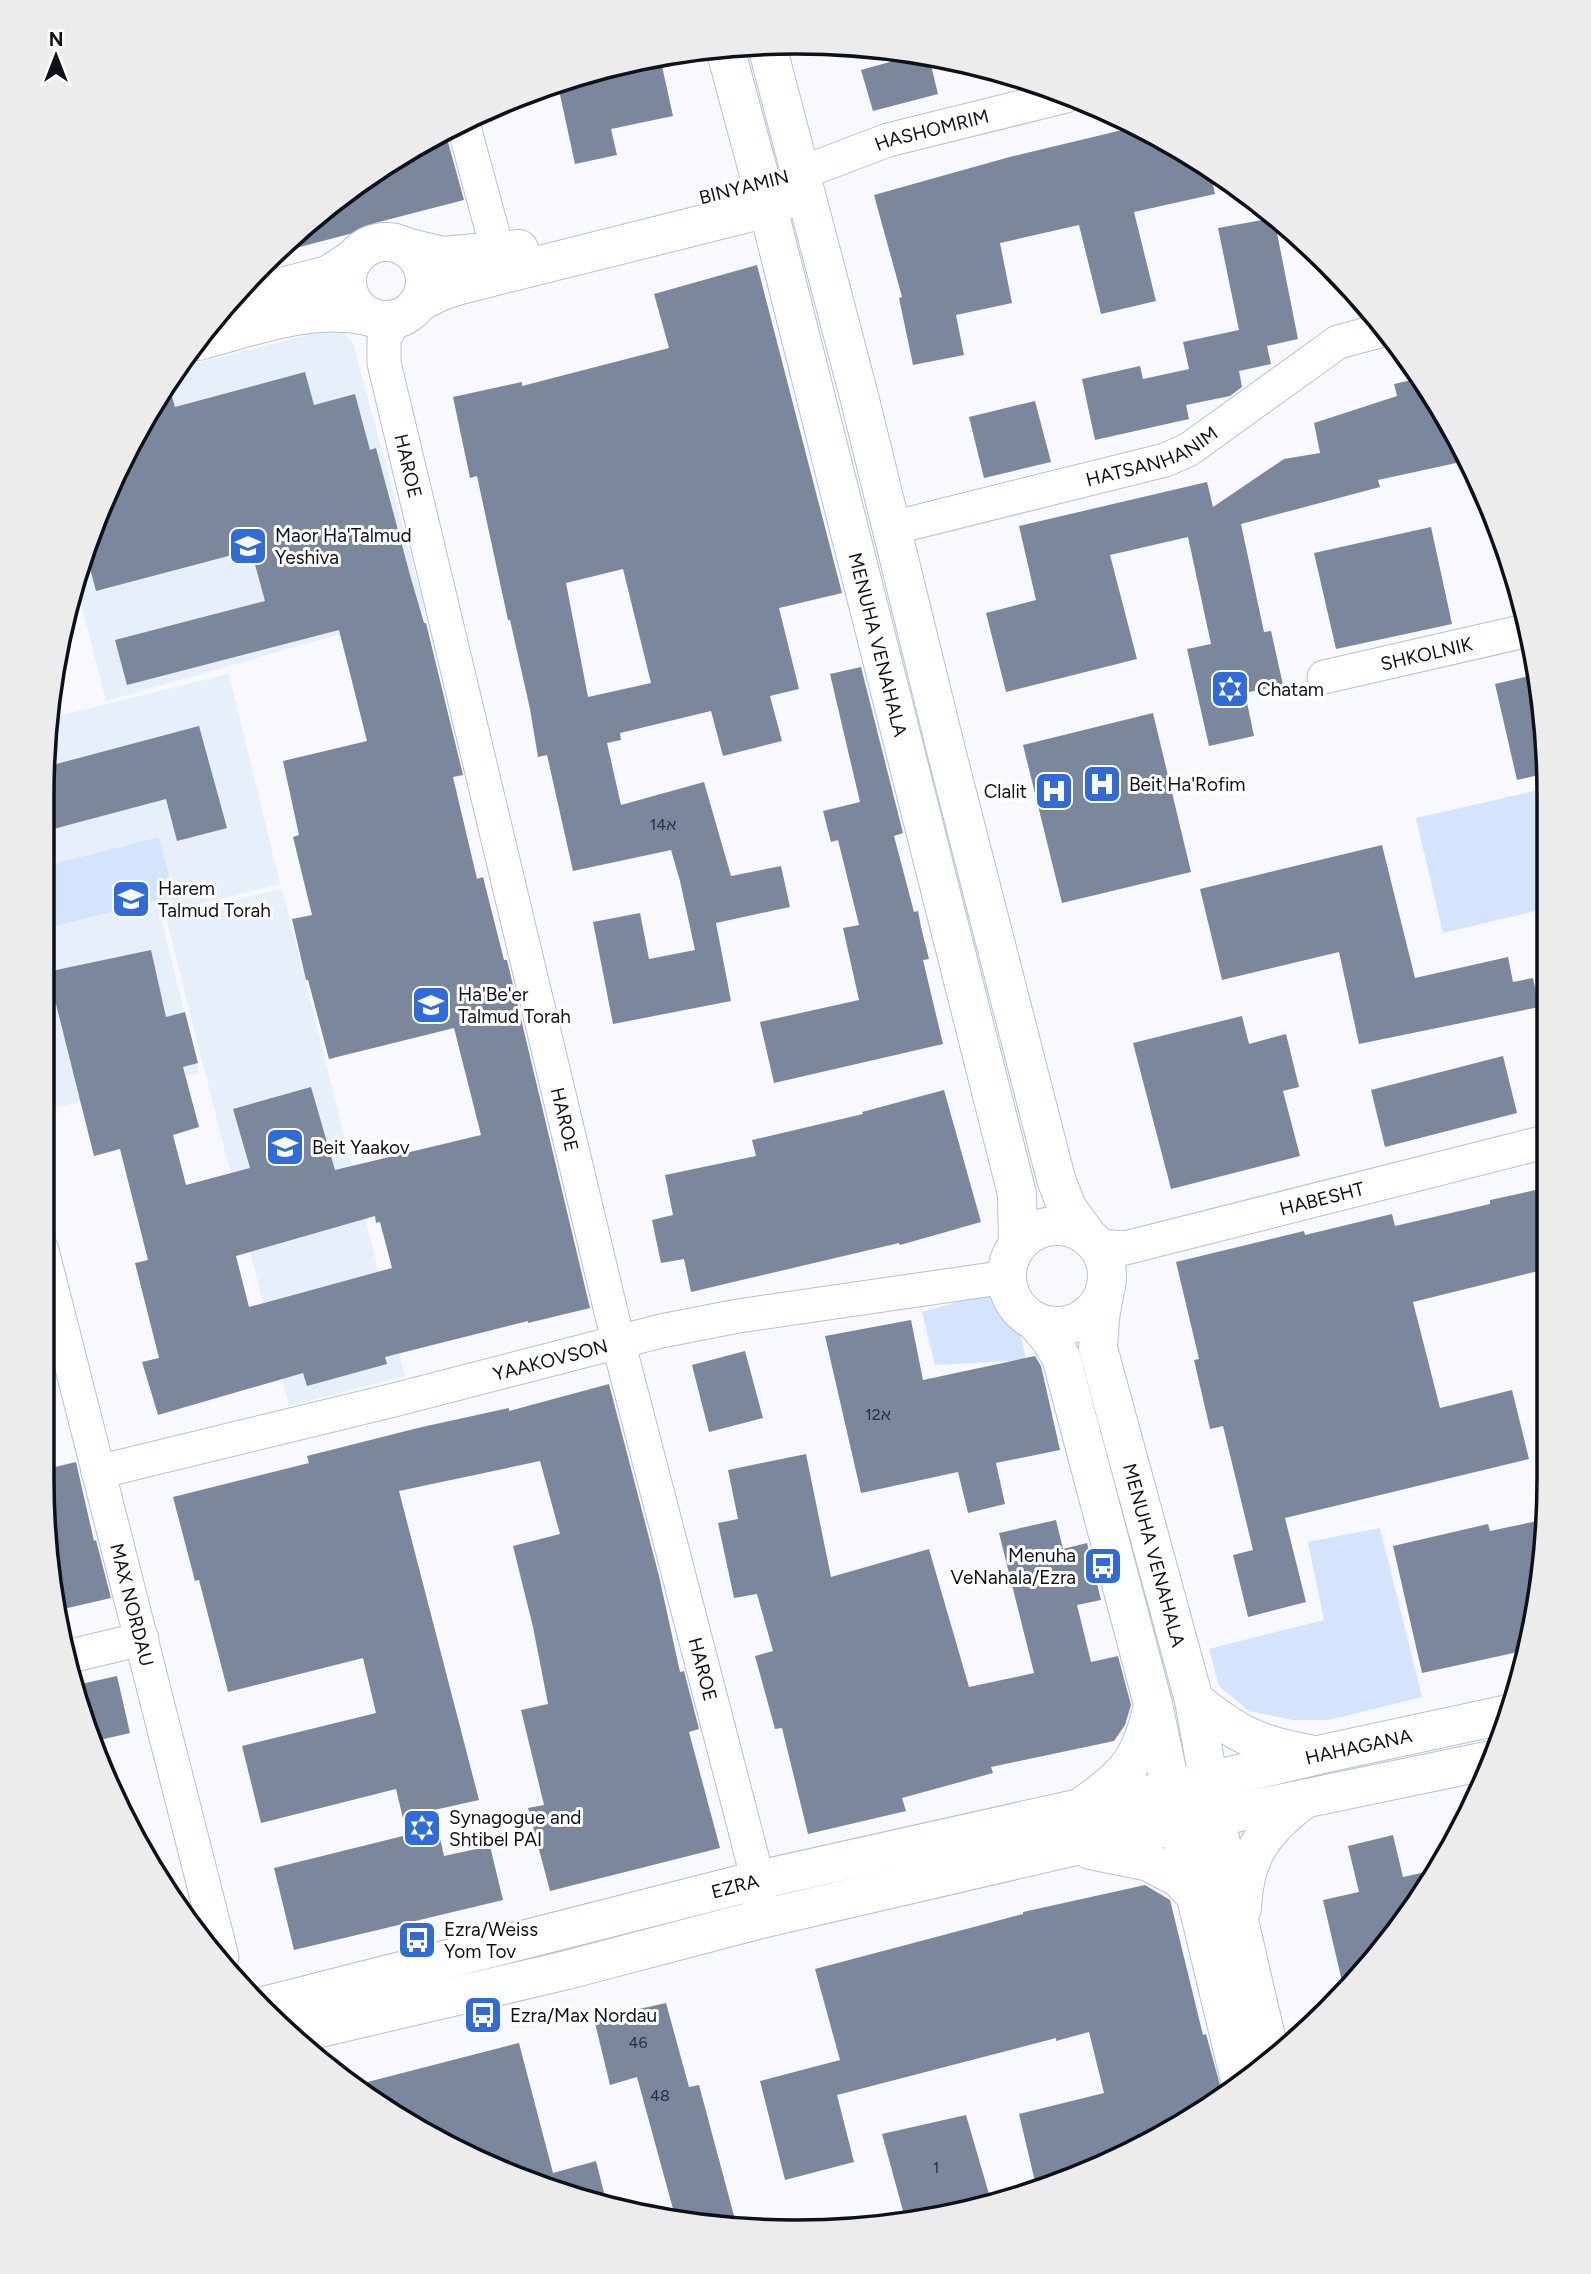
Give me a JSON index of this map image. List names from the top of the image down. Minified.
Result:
{"streets":{"street":["HASHOMRIM","BINYAMIN","HATSANHANIM","HAROE","MENUHA VENAHALA","SHKOLNIK","HABESHT","YAAKOVSON","MAX NORDAU","HAHAGANA","EZRA"]},"crossings":[["HASHOMRIM","BINYAMIN"],["BINYAMIN","HAROE"],["BINYAMIN","MENUHA VENAHALA"],["HAROE","YAAKOVSON"],["HAROE","EZRA"],["MENUHA VENAHALA","HABESHT"],["MENUHA VENAHALA","YAAKOVSON"],["MENUHA VENAHALA","HAHAGANA"],["MENUHA VENAHALA","EZRA"],["HABESHT","YAAKOVSON"],["YAAKOVSON","MAX NORDAU"],["HAHAGANA","EZRA"]],"places":{"school or university":["Maor Ha'Talmud Yeshiva","Harem Talmud Torah","Ha'Be'er Talmud Torah","Beit Yaakov"],"synagogue":["Chatam","Synagogue and Shtibel PAI"],"hospital":["Beit Ha'Rofim","Clalit"],"bus stop":["Menuha VeNahala/Ezra","Ezra/Weiss Yom Tov","Ezra/Max Nordau"]},"house_numbers":["14א","12א","46","48","1"],"north":"top"}
